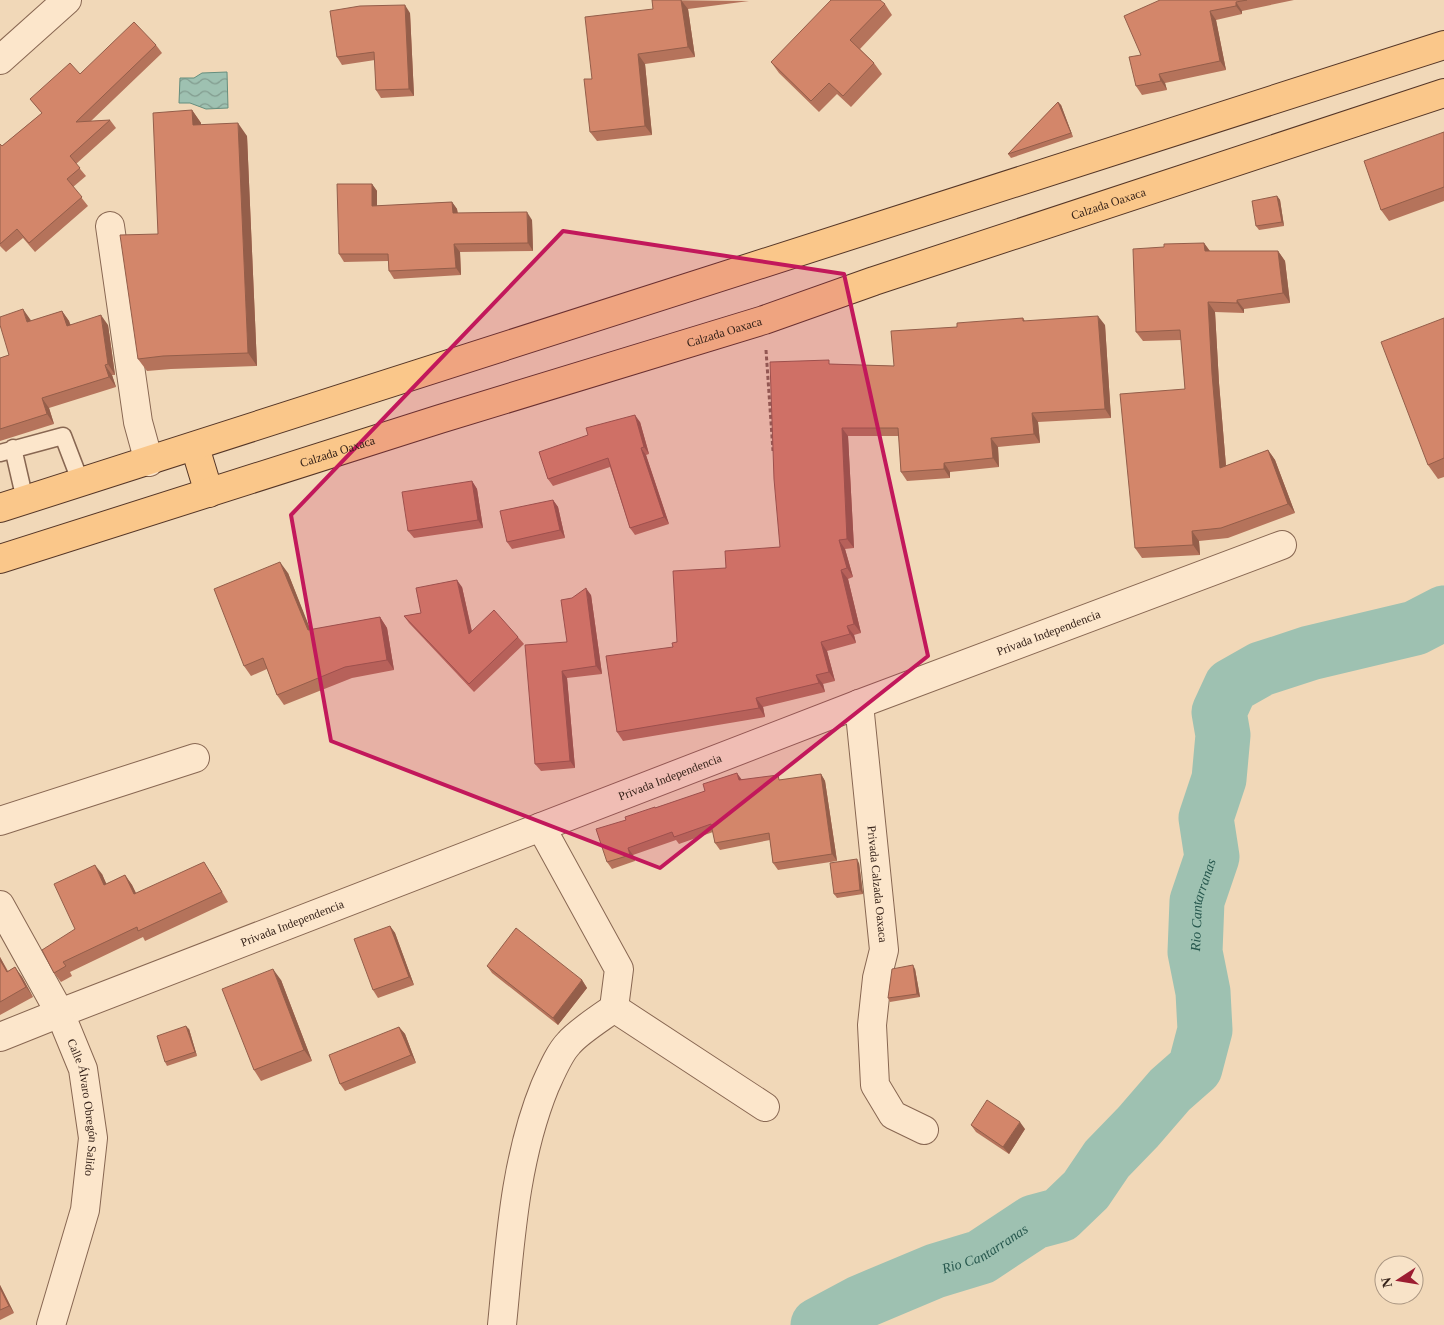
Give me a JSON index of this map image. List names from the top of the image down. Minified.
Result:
{"streets":{"main road":["Calzada Oaxaca"],"street":["Privada Independencia","Privada Calzada Oaxaca","Calle Álvaro Obregón Salido"]},"crossings":[["Privada Independencia","Privada Calzada Oaxaca"],["Privada Independencia","Calle Álvaro Obregón Salido"]],"water":["Rio Cantarranas"],"north":"left"}
